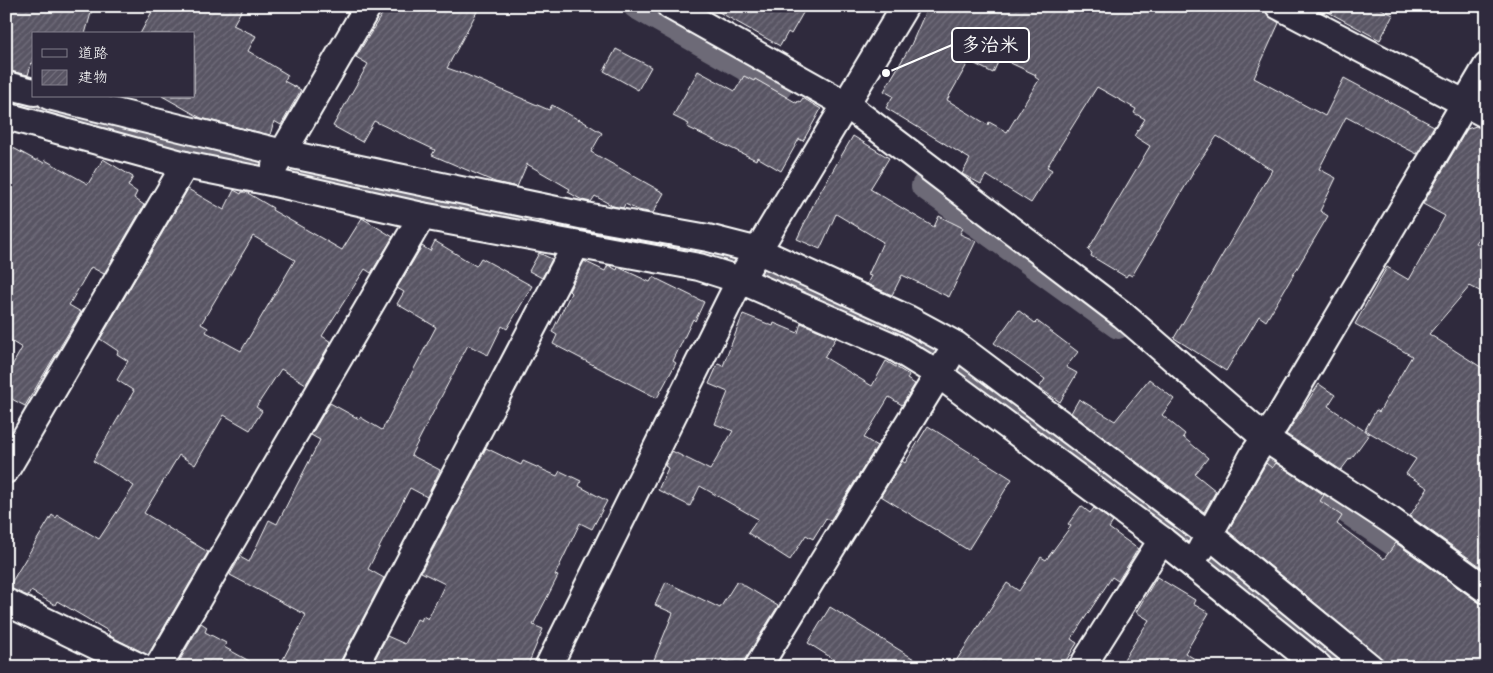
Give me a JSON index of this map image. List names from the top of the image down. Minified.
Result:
{"places":["多治米"],"legend":["道路","建物"]}
